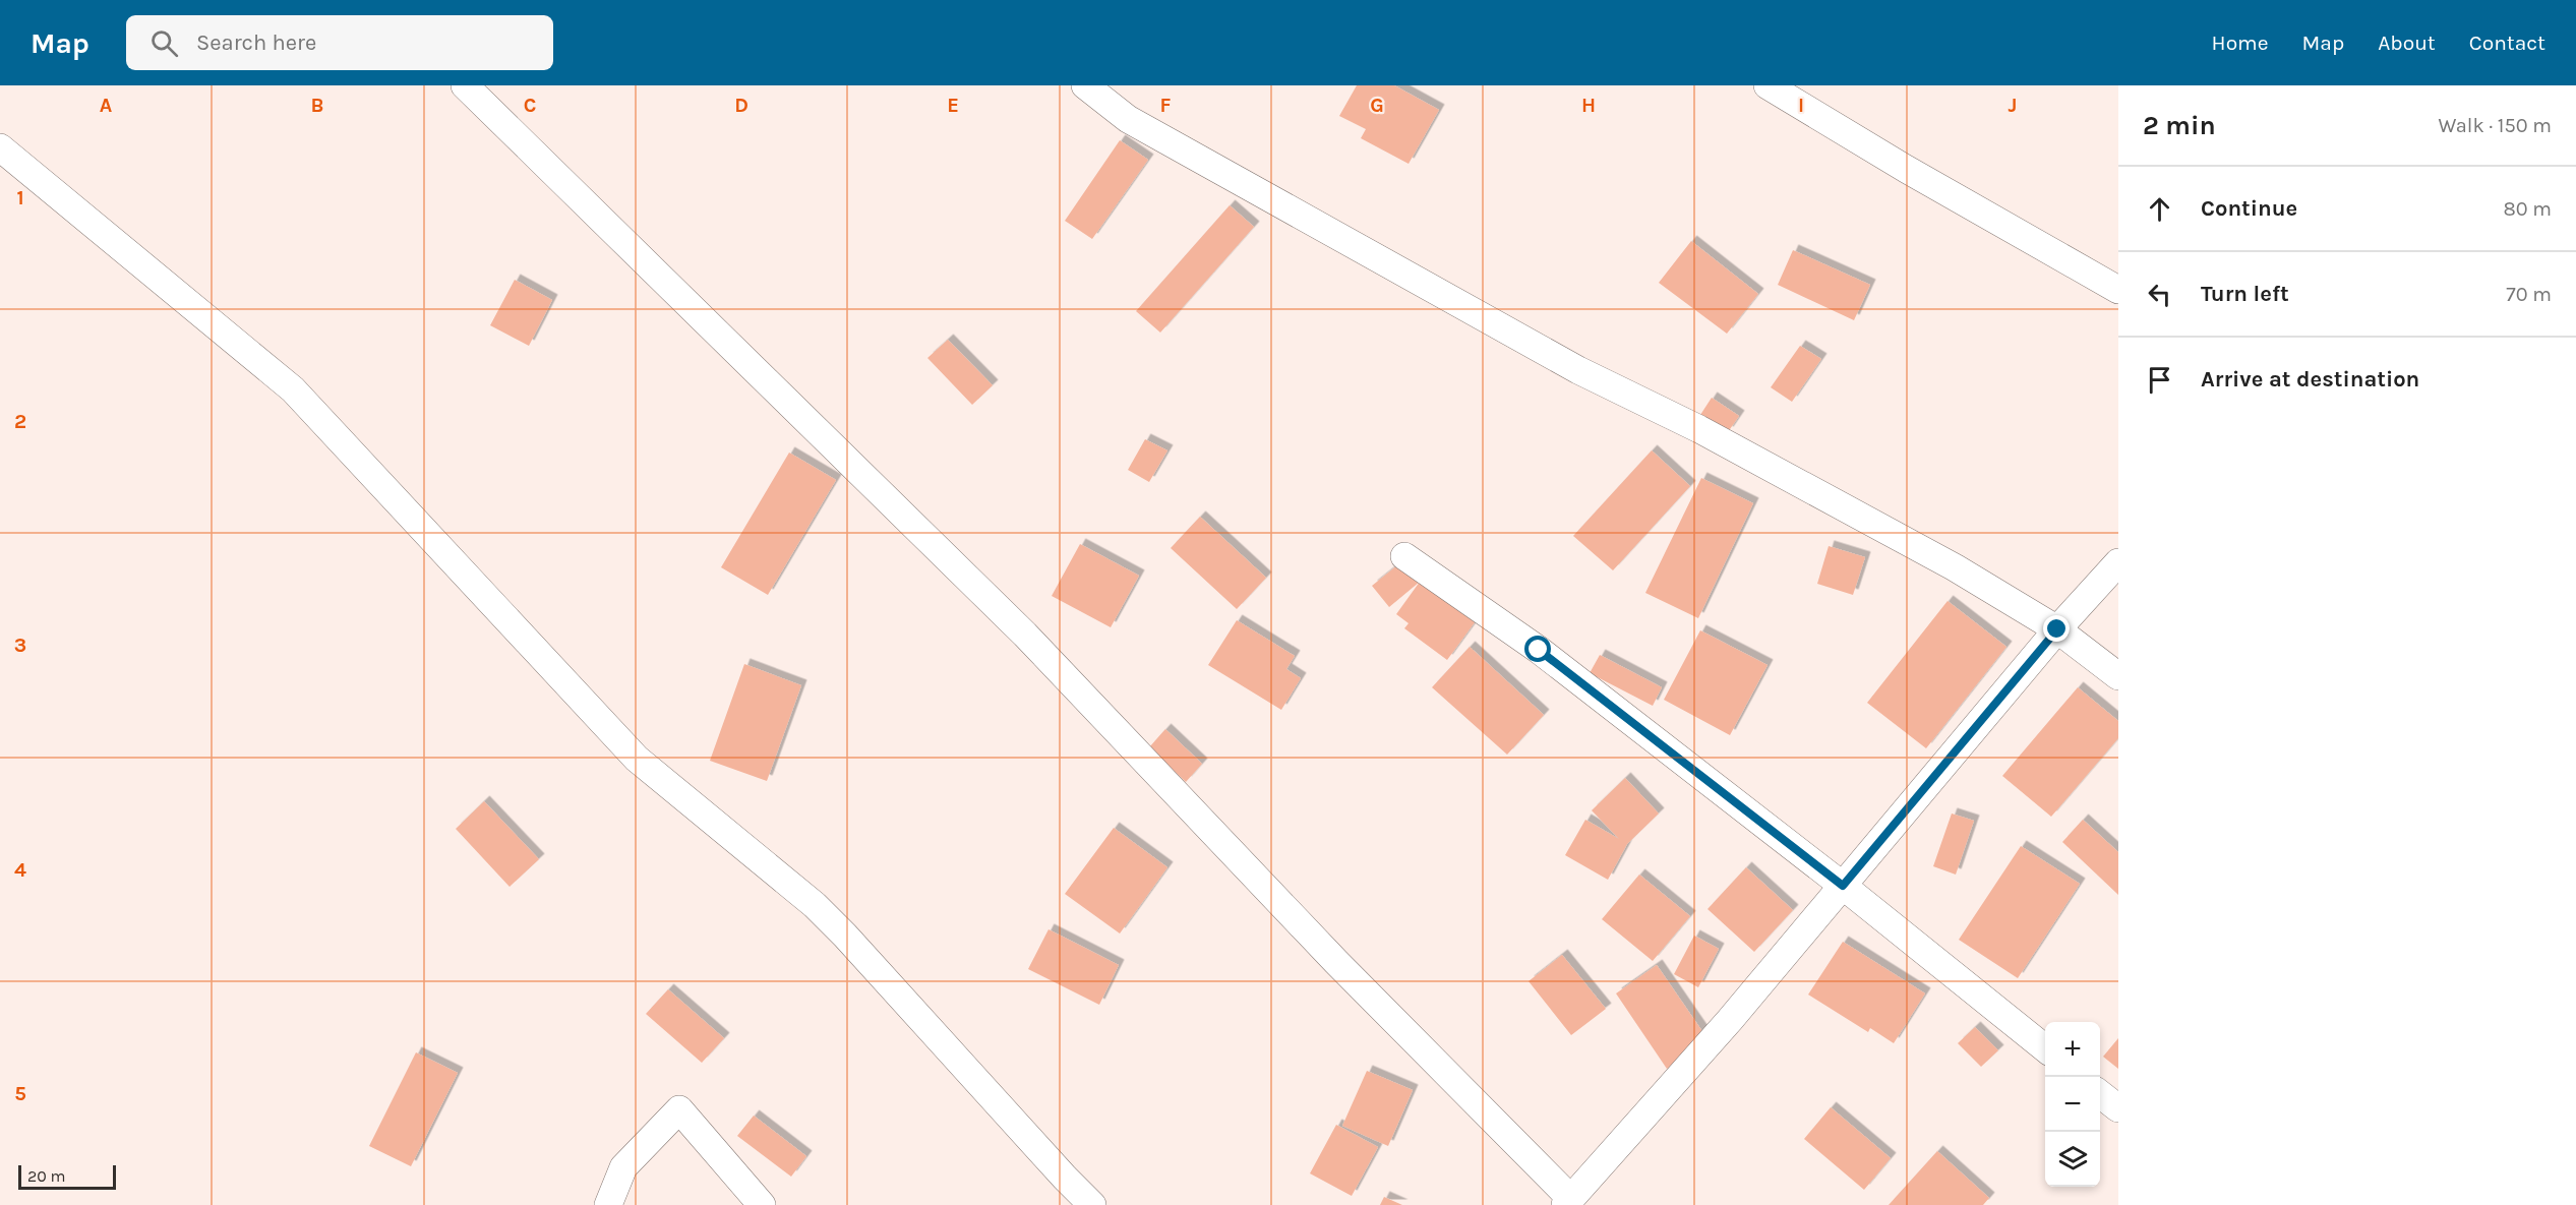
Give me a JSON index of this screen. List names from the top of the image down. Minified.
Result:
{"scale_bar":"20 m","page":{"header":"Map","search":"Search here","nav":["Home","Map","About","Contact"],"heading":["2 min","Walk · 150 m"],"list":[["Continue","80 m"],["Turn left","70 m"],"Arrive at destination"],"map_buttons":["+","−"],"scale":"20 m"},"grid":{"columns":["A","B","C","D","E","F","G","H","I","J"],"rows":["1","2","3","4","5"]}}
